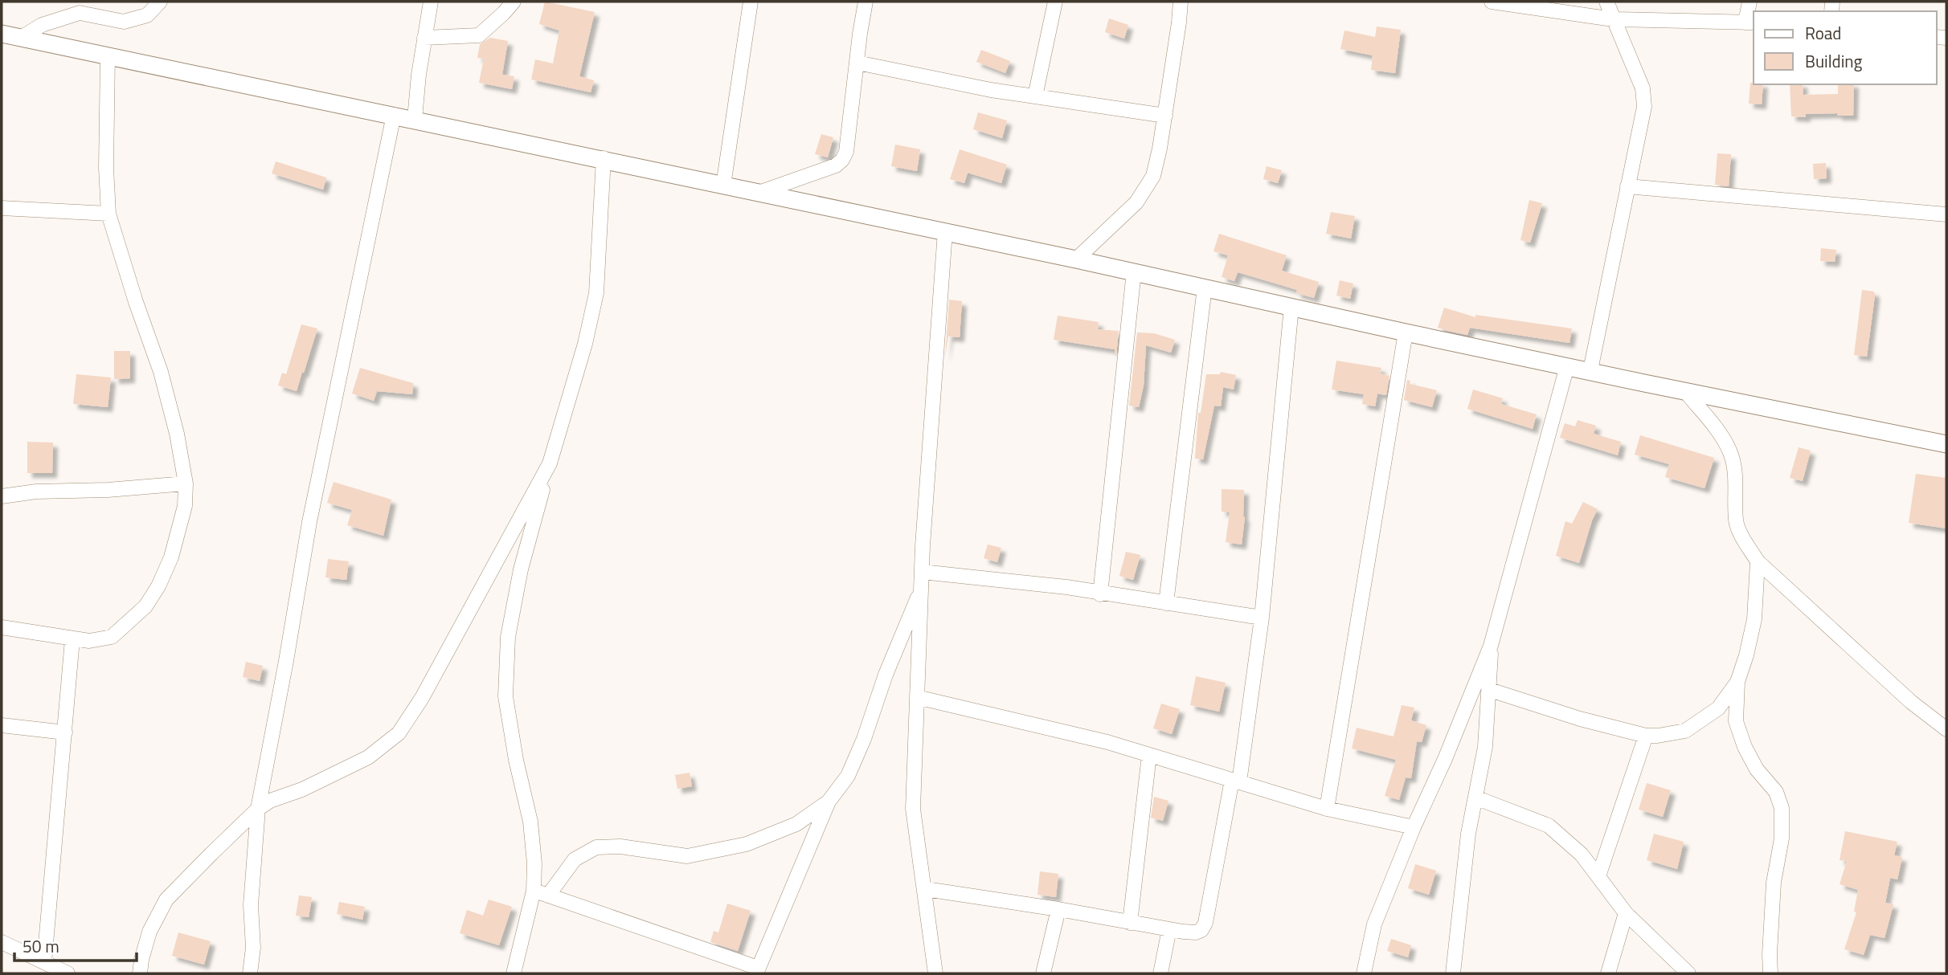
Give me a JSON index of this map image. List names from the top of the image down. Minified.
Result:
{"legend":["Road","Building"],"scale_bar":"50 m"}
